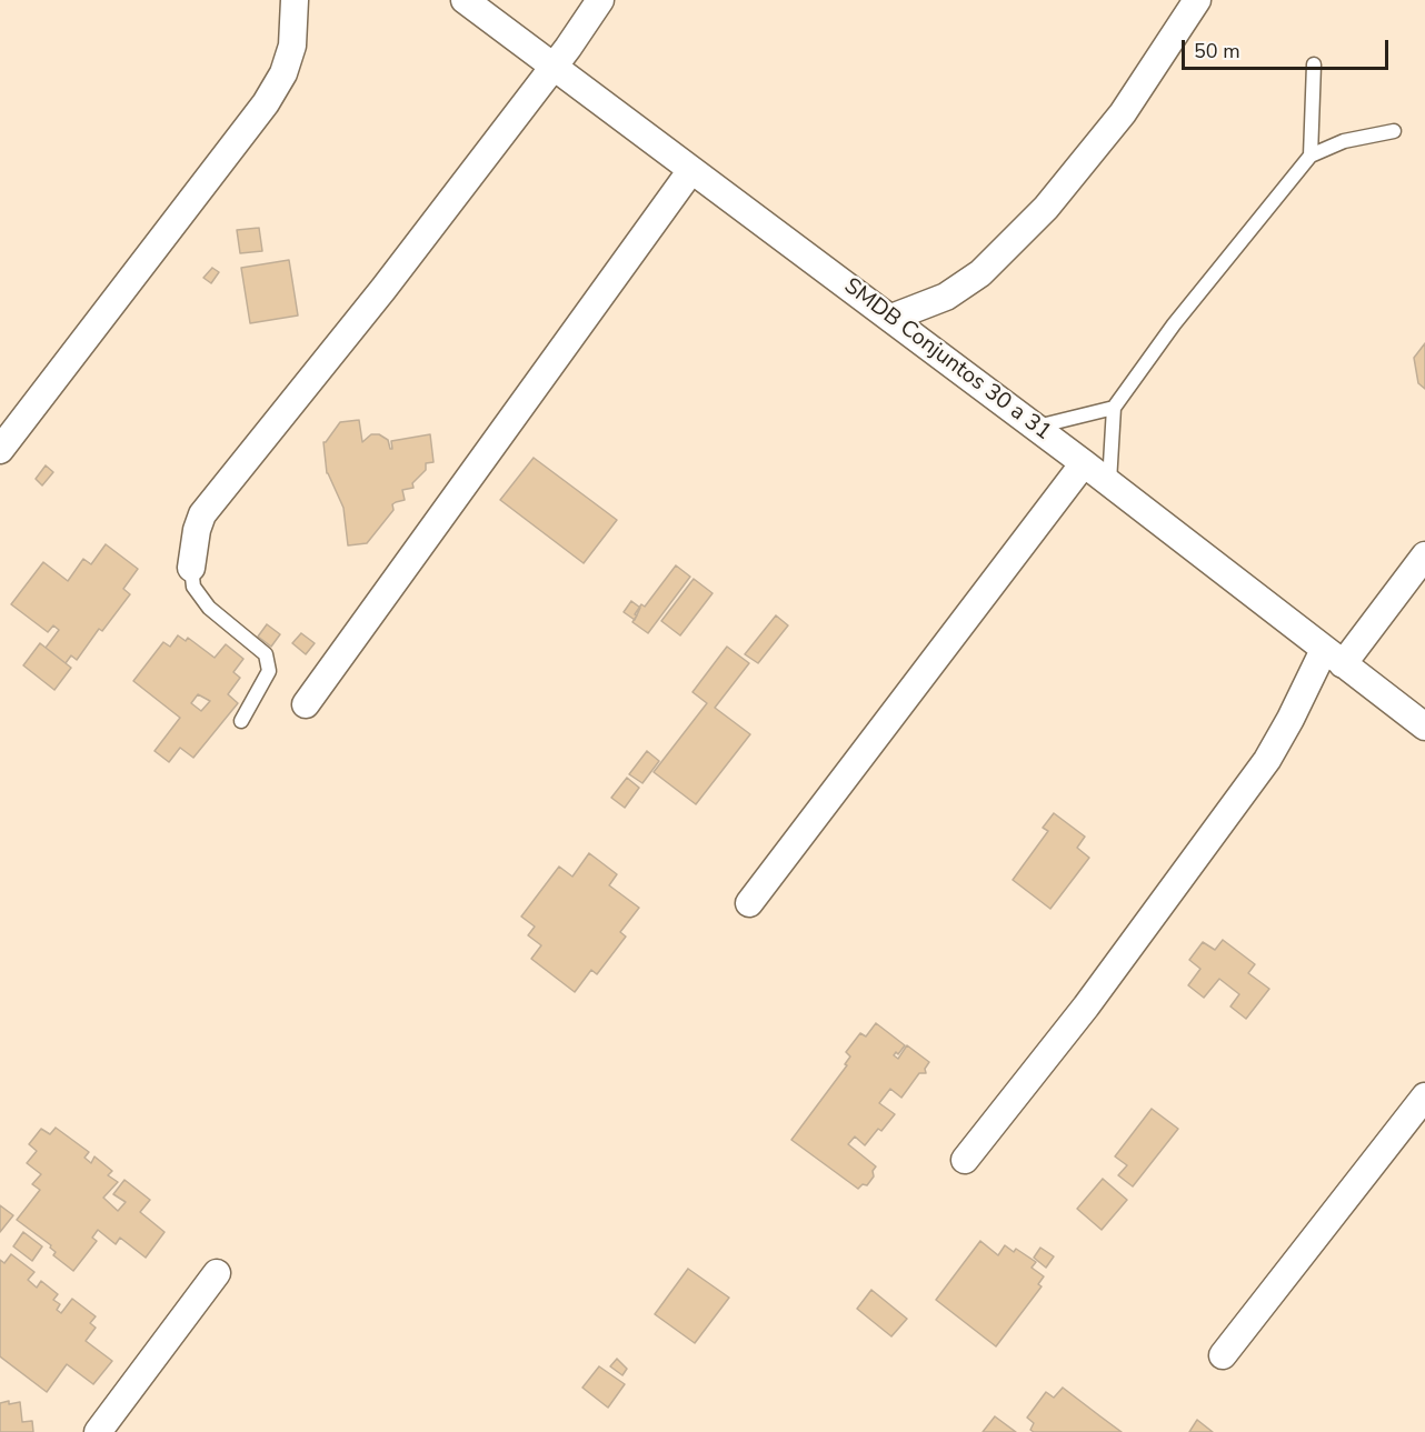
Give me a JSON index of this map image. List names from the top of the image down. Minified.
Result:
{"streets":{"street":["SMDB Conjuntos 30 a 31"]},"scale_bar":"50 m"}
